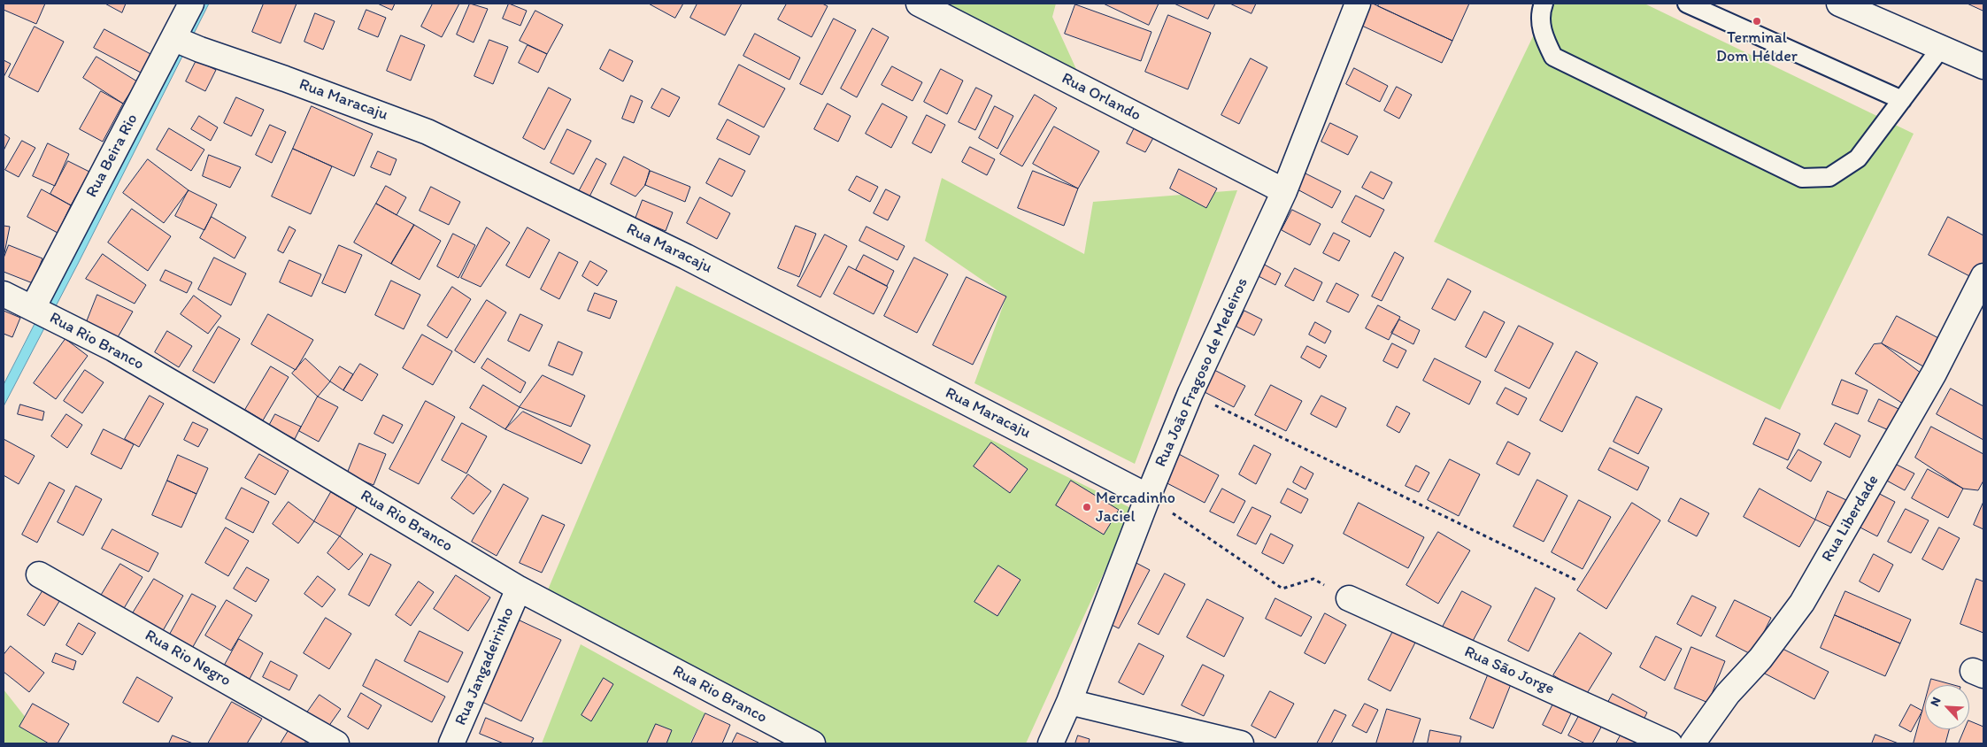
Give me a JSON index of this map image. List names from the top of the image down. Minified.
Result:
{"streets":{"street":["Rua Orlando","Rua Maracaju","Rua Beira Rio","Rua Rio Branco","Rua João Fragoso de Medeiros","Rua Liberdade","Rua Rio Negro","Rua Jangadeirinho","Rua São Jorge"]},"crossings":[["Rua Orlando","Rua João Fragoso de Medeiros"],["Rua Maracaju","Rua Beira Rio"],["Rua Maracaju","Rua João Fragoso de Medeiros"],["Rua Beira Rio","Rua Rio Branco"],["Rua Rio Branco","Rua Jangadeirinho"]],"places":["Terminal Dom Hélder","Mercadinho Jaciel"],"north":"top left"}
